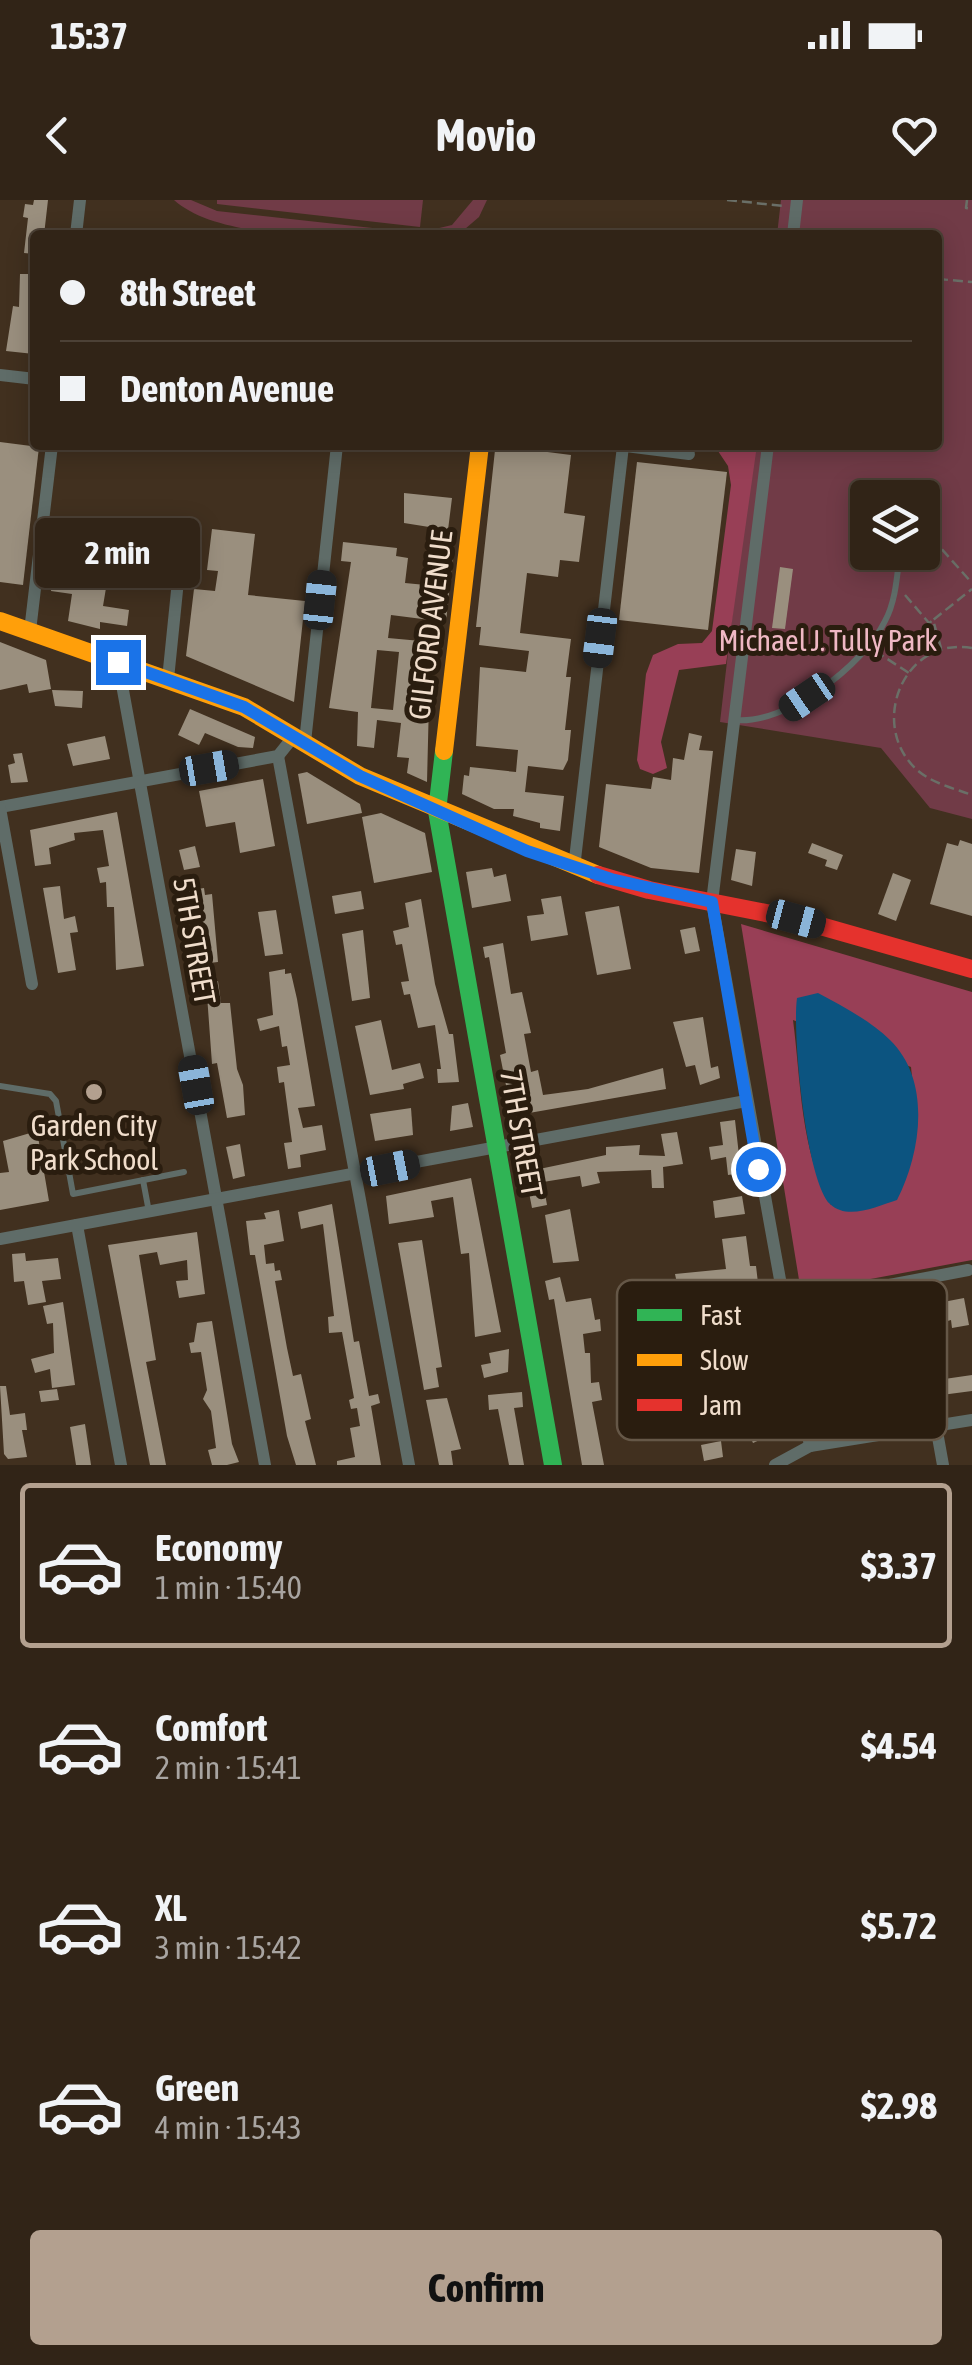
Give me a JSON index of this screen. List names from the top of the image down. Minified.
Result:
{"streets":{"main road":["GILFORD AVENUE","7TH STREET"],"street":["5TH STREET"]},"crossings":[["GILFORD AVENUE","7TH STREET"]],"parks":["Michael J. Tully Park"],"places":["Garden City Park School"],"legend":["Fast","Slow","Jam"],"page":{"status":"15:37","header":"Movio","banner":["8th Street","Denton Avenue"],"bubble":"2 min","list":[{"name":"Economy","note":"1 min · 15:40","value":"$3.37"},{"name":"Comfort","note":"2 min · 15:41","value":"$4.54"},{"name":"XL","note":"3 min · 15:42","value":"$5.72"},{"name":"Green","note":"4 min · 15:43","value":"$2.98"}],"buttons":"Confirm"}}
